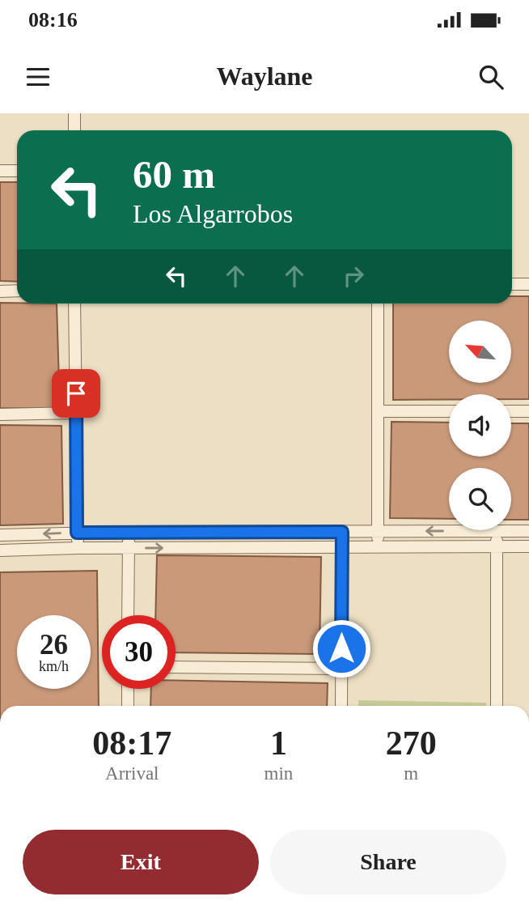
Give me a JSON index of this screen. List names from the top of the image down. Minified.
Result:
{"north":"top left","page":{"status":"08:16","header":"Waylane","turn":["60 m","Los Algarrobos"],"speed":"26 km/h","limit":"30","eta":["08:17","Arrival","1","min","270","m"],"buttons":["Exit","Share"]}}
